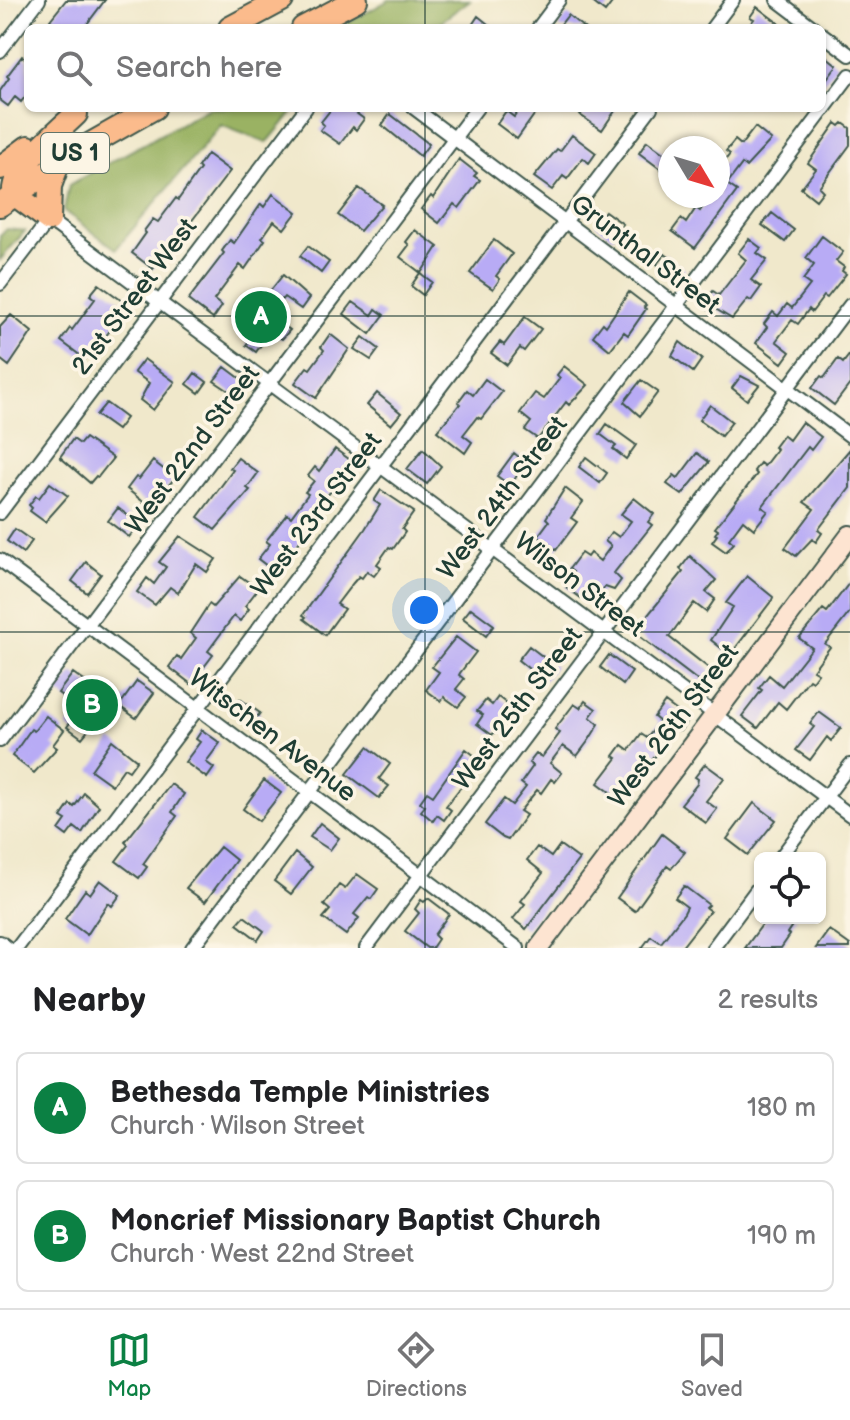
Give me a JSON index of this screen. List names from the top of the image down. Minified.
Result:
{"streets":{"highway":["US 1"],"main road":["West 26th Street"],"street":["Grunthal Street","21st Street West","West 22nd Street","West 24th Street","West 23rd Street","Wilson Street","West 25th Street","Witschen Avenue"]},"crossings":[["Grunthal Street","West 22nd Street"],["Grunthal Street","West 24th Street"],["Grunthal Street","West 23rd Street"],["Grunthal Street","West 25th Street"],["21st Street West","Wilson Street"],["West 22nd Street","Wilson Street"],["West 22nd Street","Witschen Avenue"],["West 24th Street","Wilson Street"],["West 24th Street","Witschen Avenue"],["West 23rd Street","Wilson Street"],["West 23rd Street","Witschen Avenue"],["Wilson Street","West 25th Street"],["Wilson Street","West 26th Street"],["West 25th Street","Witschen Avenue"]],"north":"bottom right","page":{"search":"Search here","pins":["A","B"],"heading":["Nearby","2 results"],"list":[{"mark":"A","name":"Bethesda Temple Ministries","note":"Church · Wilson Street","value":"180 m"},{"mark":"B","name":"Moncrief Missionary Baptist Church","note":"Church · West 22nd Street","value":"190 m"}],"nav":["Map","Directions","Saved"]}}
